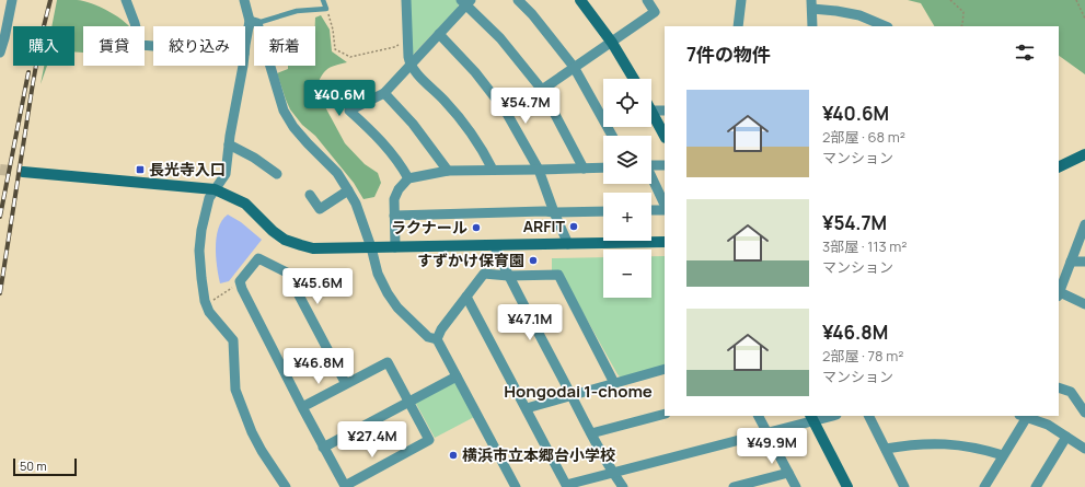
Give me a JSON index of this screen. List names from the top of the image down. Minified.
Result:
{"districts":["Hongodai 1-chome"],"places":{"transit":["長光寺入口"],"other":["ARFIT","ラクナール","すずかけ保育園","横浜市立本郷台小学校"]},"scale_bar":"50 m","page":{"chip":["購入","賃貸","絞り込み","新着"],"heading":"7件の物件","map_buttons":["+","−"],"list":[{"name":"¥40.6M","note":"2部屋 · 68 m² · マンション"},{"name":"¥54.7M","note":"3部屋 · 113 m² · マンション"},{"name":"¥46.8M","note":"2部屋 · 78 m² · マンション"}],"price":["¥40.6M","¥54.7M","¥45.6M","¥47.1M","¥46.8M","¥27.4M","¥49.9M"],"scale":"50 m"}}
